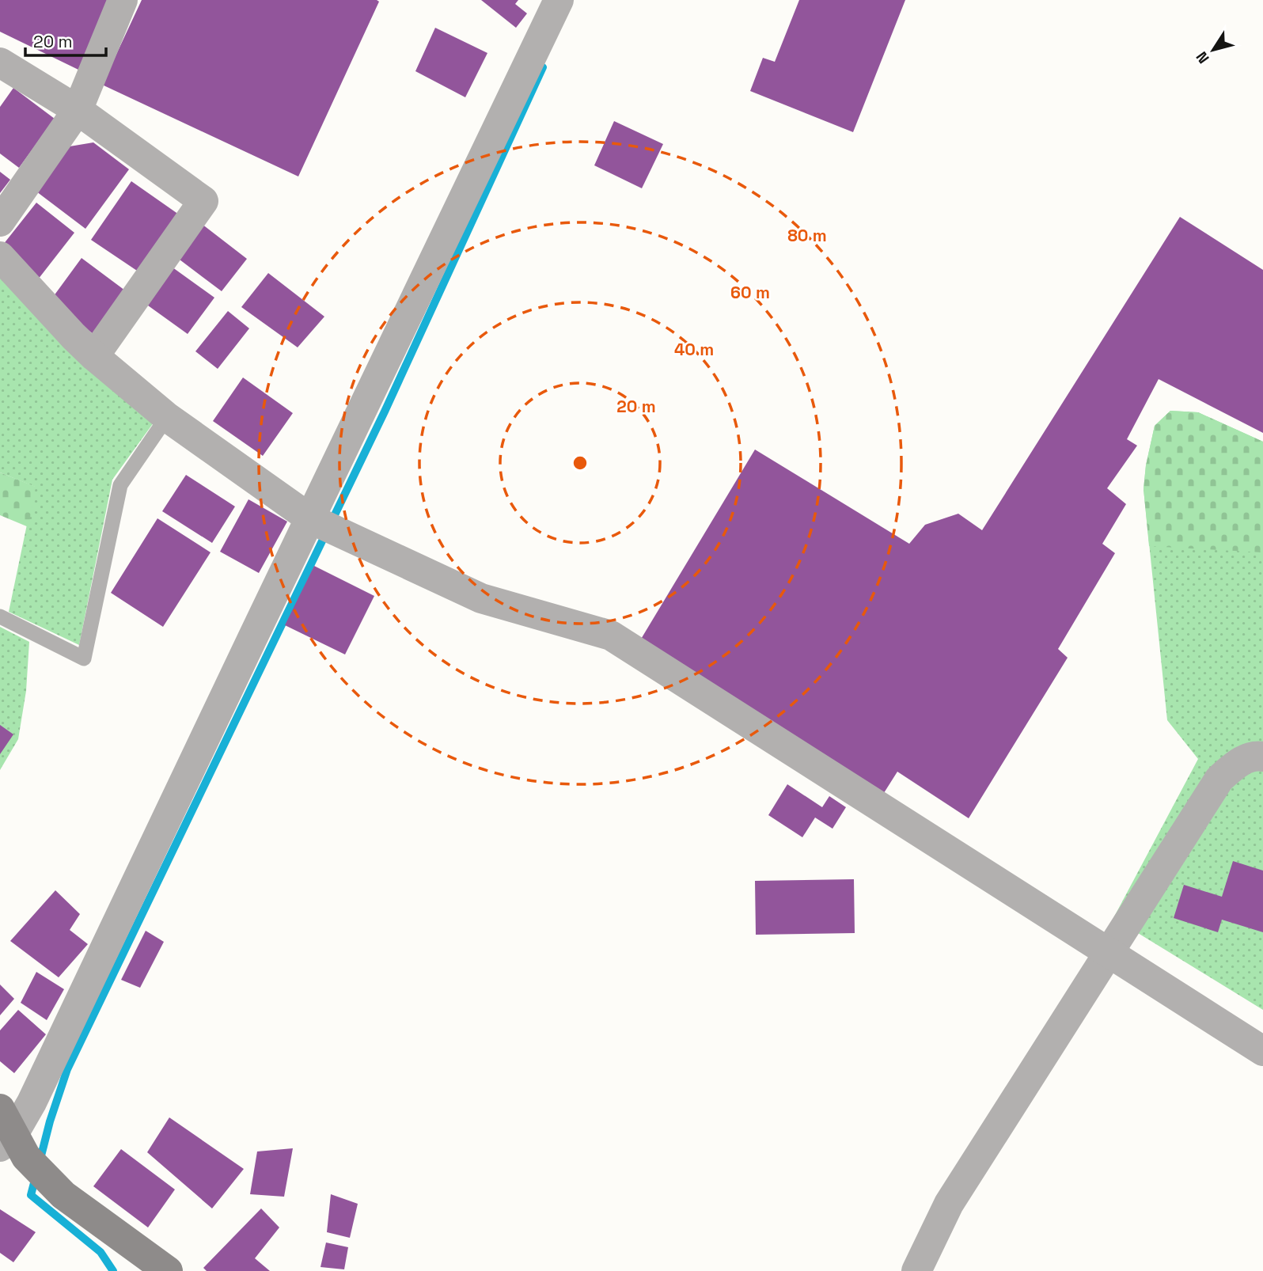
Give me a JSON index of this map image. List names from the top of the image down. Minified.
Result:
{"scale_bar":"20 m","north":"bottom left","rings":["80 m","60 m","40 m","20 m"]}
